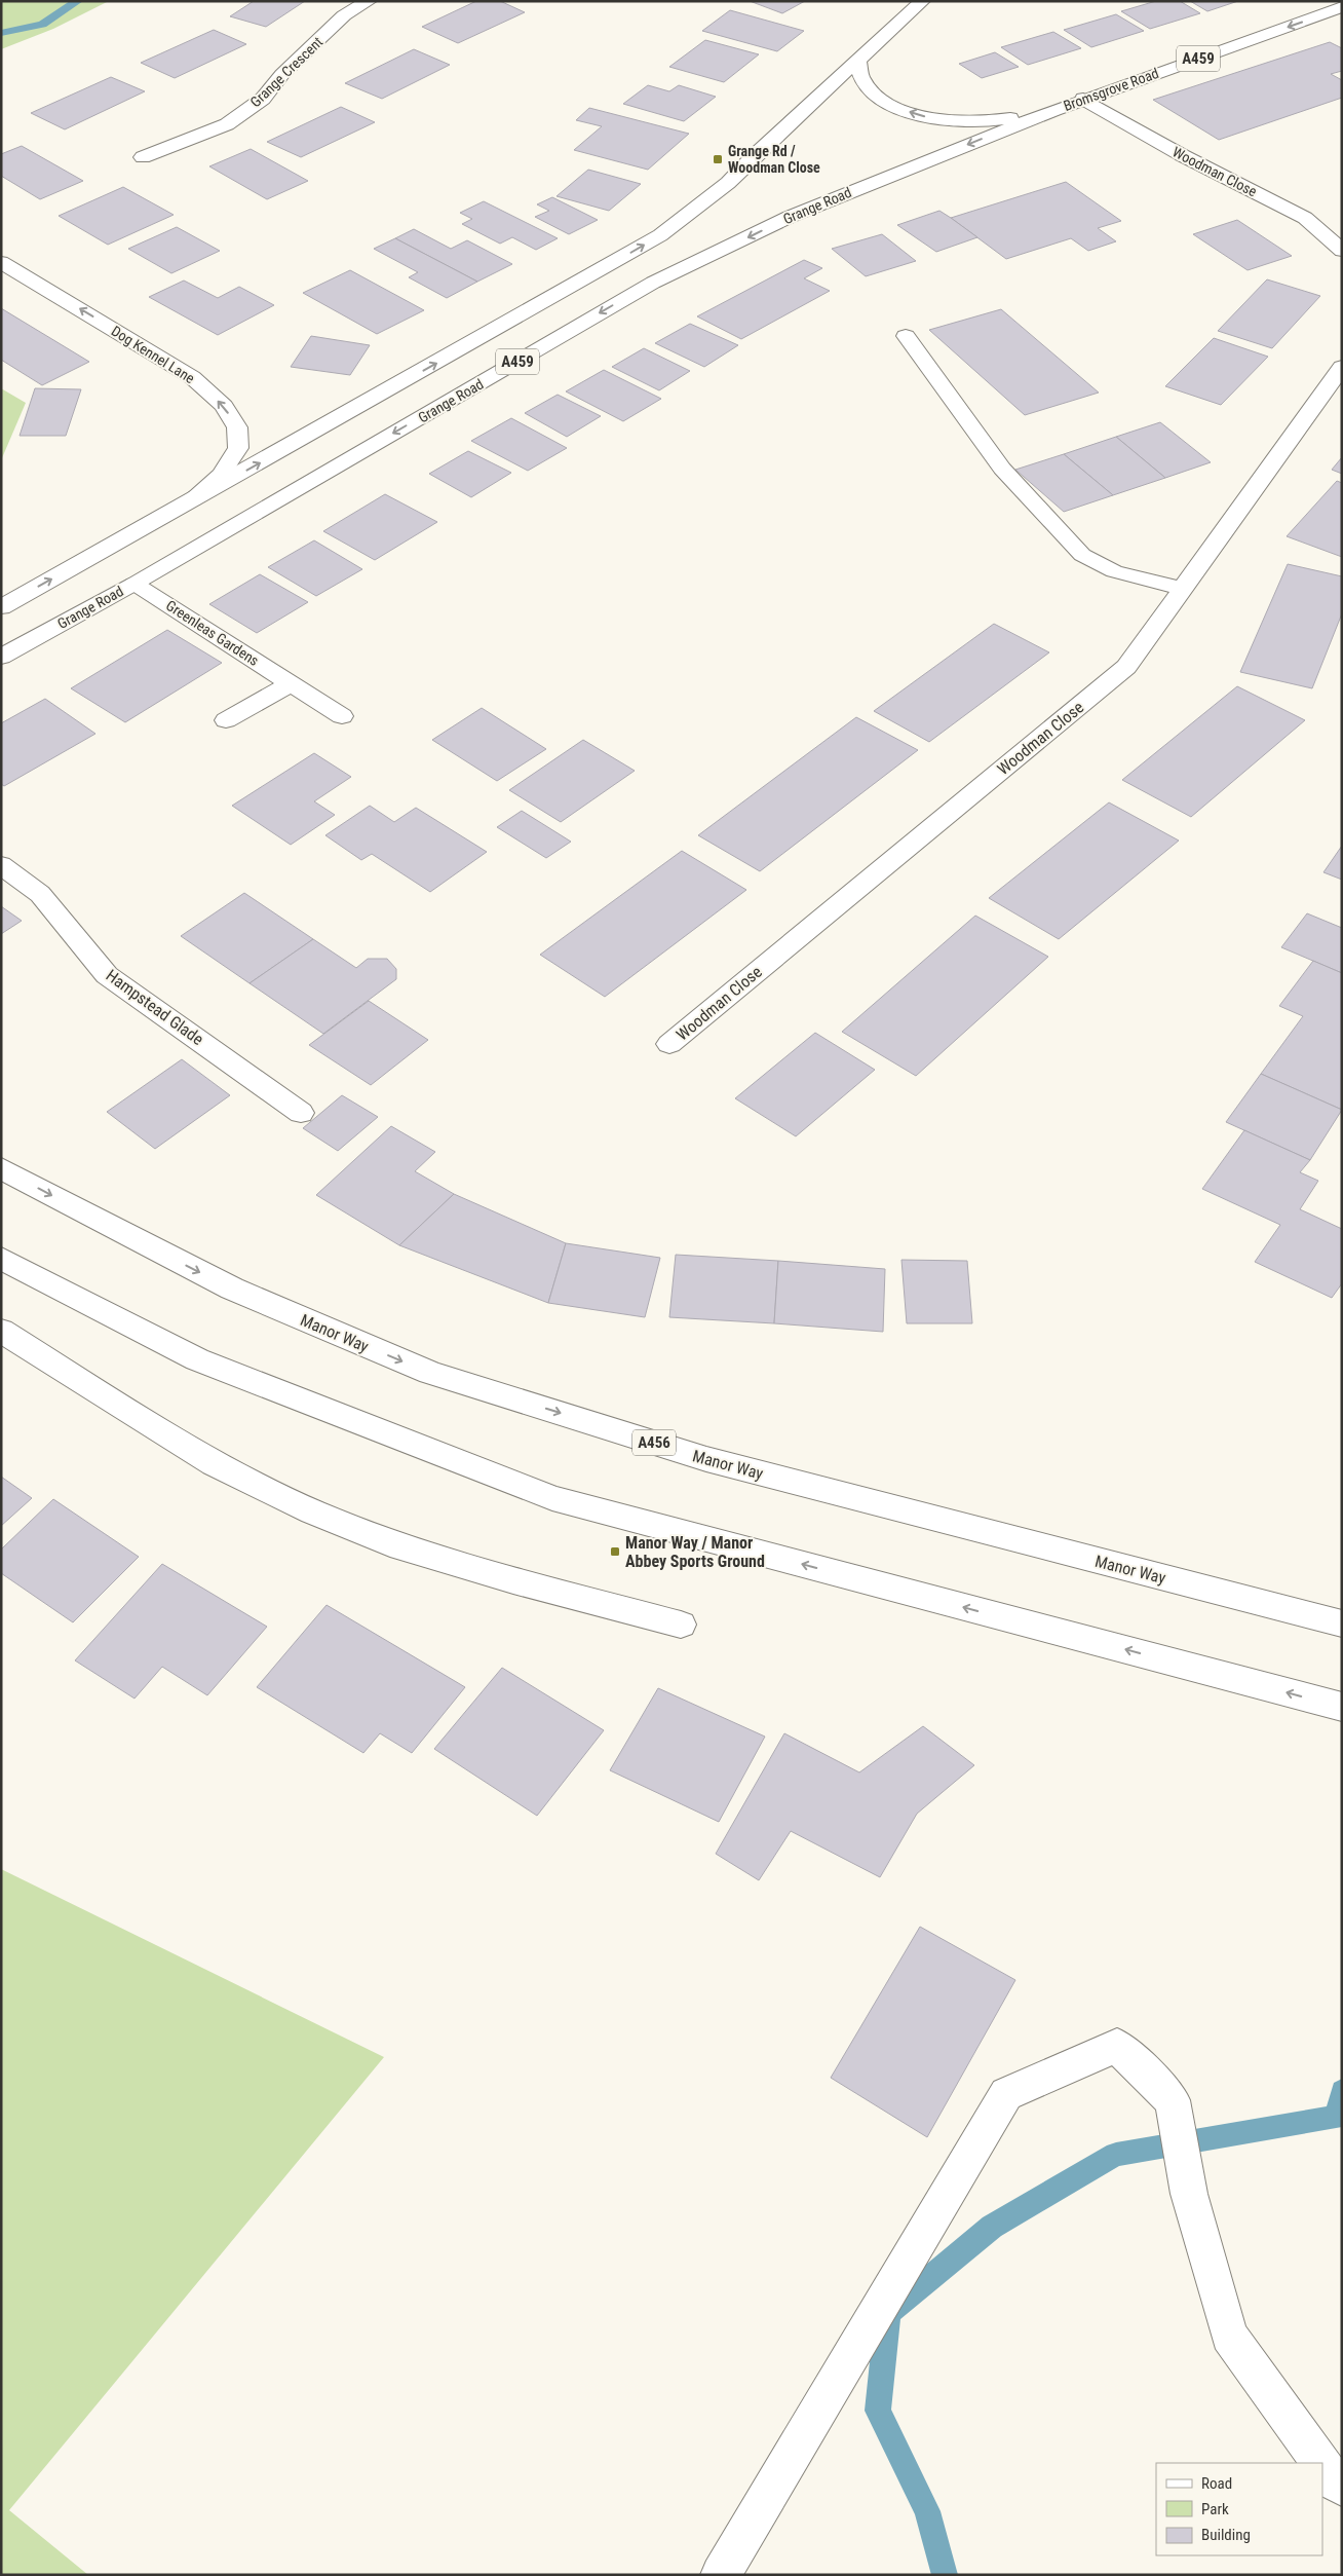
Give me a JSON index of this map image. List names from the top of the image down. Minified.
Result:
{"streets":{"main road":["A459","Grange Crescent","Bromsgrove Road","Woodman Close","Grange Road","Dog Kennel Lane","Greenleas Gardens","Hampstead Glade","Manor Way","A456"]},"crossings":[["Bromsgrove Road","Woodman Close"],["Bromsgrove Road","Grange Road"],["Grange Road","Greenleas Gardens"]],"one_way":["Bromsgrove Road"],"places":{"transit":["Grange Rd / Woodman Close","Manor Way / Manor Abbey Sports Ground"]},"legend":["Road","Park","Building"]}
